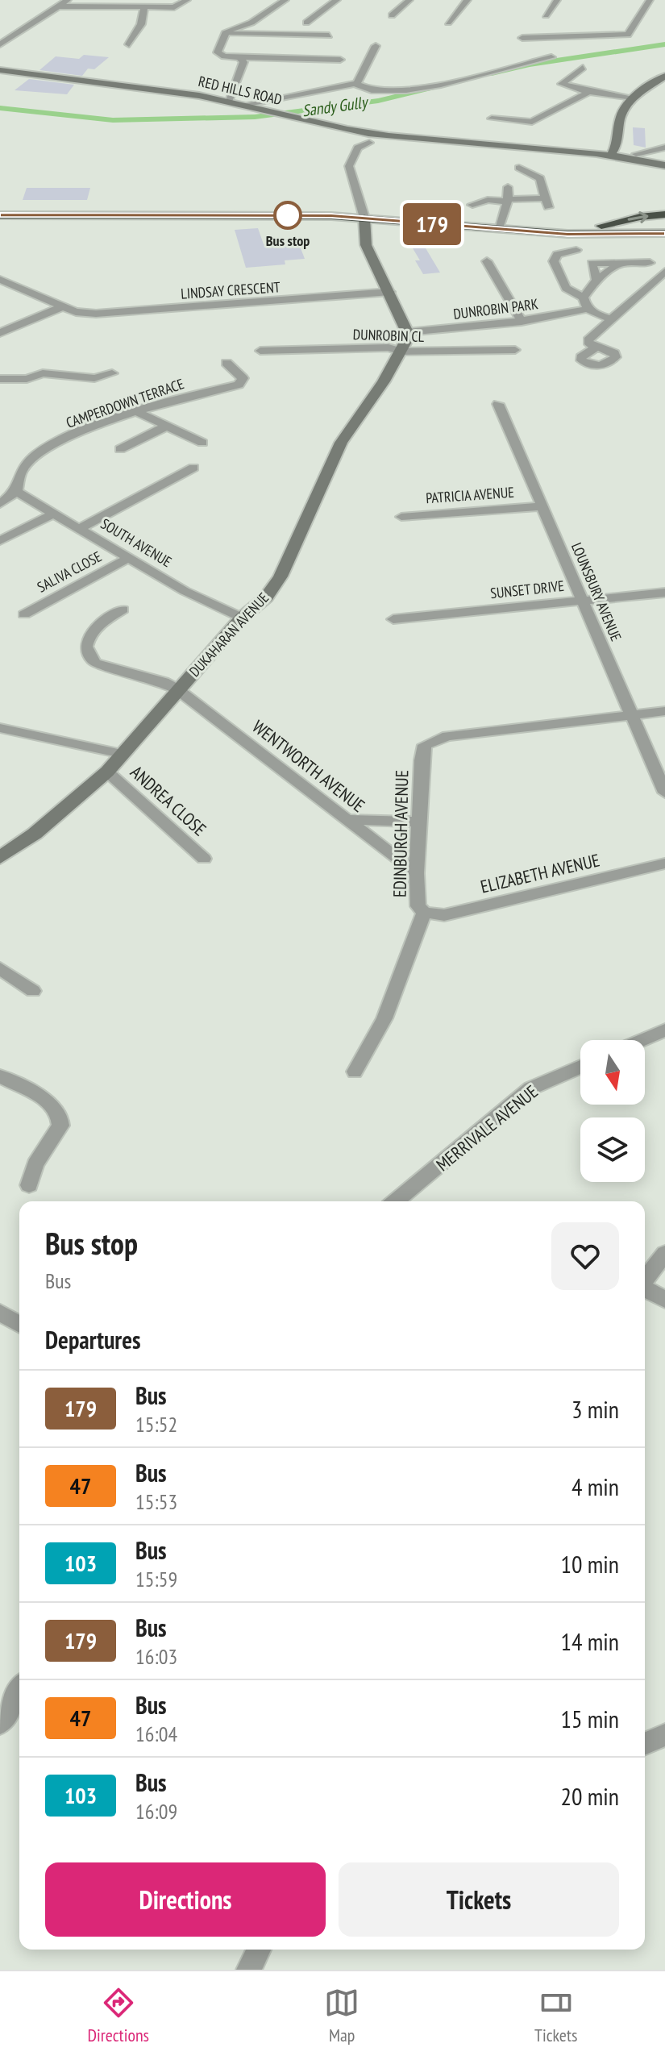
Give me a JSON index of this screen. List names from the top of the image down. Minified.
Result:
{"streets":{"main road":["RED HILLS ROAD","DUKAHARAN AVENUE"],"street":["LINDSAY CRESCENT","DUNROBIN PARK","DUNROBIN CL","CAMPERDOWN TERRACE","PATRICIA AVENUE","SOUTH AVENUE","SALIVA CLOSE","SUNSET DRIVE","LOUNSBURY AVENUE","WENTWORTH AVENUE","ANDREA CLOSE","EDINBURGH AVENUE","ELIZABETH AVENUE","MERRIVALE AVENUE"]},"crossings":[["DUNROBIN PARK","DUKAHARAN AVENUE"],["DUNROBIN CL","DUKAHARAN AVENUE"],["CAMPERDOWN TERRACE","SOUTH AVENUE"],["PATRICIA AVENUE","LOUNSBURY AVENUE"],["SOUTH AVENUE","SALIVA CLOSE"],["SOUTH AVENUE","DUKAHARAN AVENUE"],["SUNSET DRIVE","LOUNSBURY AVENUE"],["LOUNSBURY AVENUE","EDINBURGH AVENUE"],["DUKAHARAN AVENUE","WENTWORTH AVENUE"],["DUKAHARAN AVENUE","ANDREA CLOSE"],["WENTWORTH AVENUE","EDINBURGH AVENUE"],["EDINBURGH AVENUE","ELIZABETH AVENUE"]],"water":["Sandy Gully"],"places":["Bus stop"],"lines":["bus line 179"],"north":"bottom","page":{"on_map":"179","heading":[["Bus stop","Bus"],"Departures"],"list":[{"mark":"179","name":"Bus","note":"15:52","value":"3 min"},{"mark":"47","name":"Bus","note":"15:53","value":"4 min"},{"mark":"103","name":"Bus","note":"15:59","value":"10 min"},{"mark":"179","name":"Bus","note":"16:03","value":"14 min"},{"mark":"47","name":"Bus","note":"16:04","value":"15 min"},{"mark":"103","name":"Bus","note":"16:09","value":"20 min"}],"buttons":["Directions","Tickets"],"tabs":["Directions","Map","Tickets"]}}
